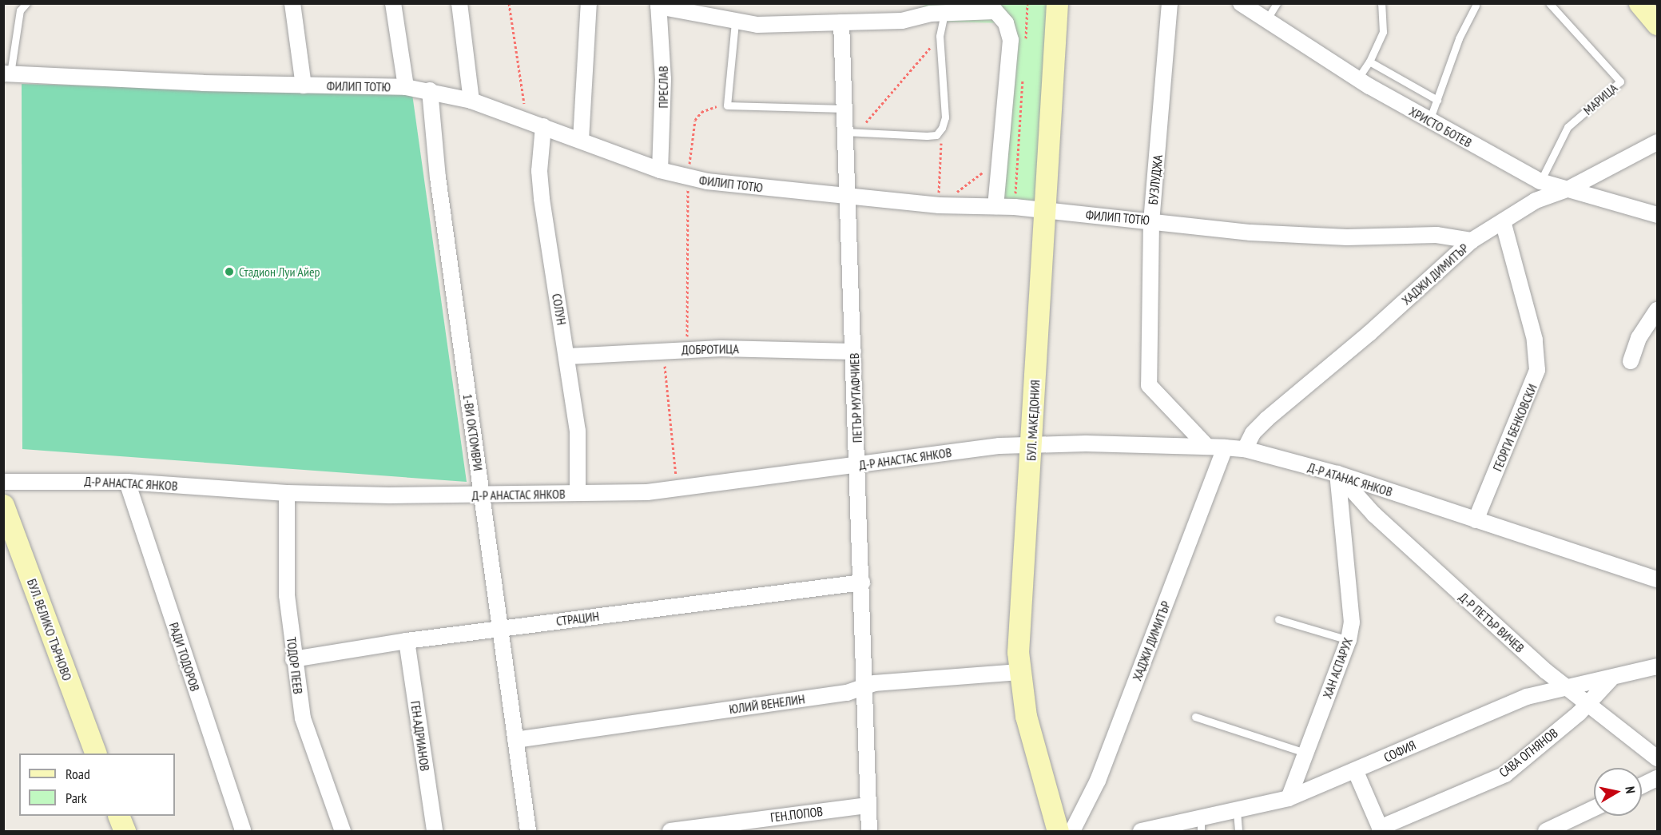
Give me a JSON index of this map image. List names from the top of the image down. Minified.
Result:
{"streets":{"street":["ФИЛИП ТОТЮ","ПРЕСЛАВ","ХРИСТО БОТЕВ","БУЗЛУДЖА","ХАДЖИ ДИМИТЪР","СОЛУН","ДОБРОТИЦА","ПЕТЪР МУТАФЧИЕВ","БУЛ. МАКЕДОНИЯ","ГЕОРГИ БЕНКОВСКИ","1-ВИ ОКТОМВРИ","Д-Р АНАСТАС ЯНКОВ","Д-Р АТАНАС ЯНКОВ","СТРАЦИН","Д-Р ПЕТЪР ВИЧЕВ","БУЛ. ВЕЛИКО ТЪРНОВО","РАДИ ТОДОРОВ","ТОДОР ПЕЕВ","ХАН АСПАРУХ","ЮЛИЙ ВЕНЕЛИН","ГЕН.АДРИАНОВ","СОФИЯ","САВА ОГНЯНОВ","ГЕН.ПОПОВ"],"lane":["МАРИЦА"]},"crossings":[["ФИЛИП ТОТЮ","ПРЕСЛАВ"],["ФИЛИП ТОТЮ","БУЗЛУДЖА"],["ФИЛИП ТОТЮ","ХАДЖИ ДИМИТЪР"],["ФИЛИП ТОТЮ","СОЛУН"],["ФИЛИП ТОТЮ","ПЕТЪР МУТАФЧИЕВ"],["ФИЛИП ТОТЮ","БУЛ. МАКЕДОНИЯ"],["ФИЛИП ТОТЮ","1-ВИ ОКТОМВРИ"],["МАРИЦА","ХРИСТО БОТЕВ"],["ХРИСТО БОТЕВ","ХАДЖИ ДИМИТЪР"],["БУЗЛУДЖА","Д-Р АТАНАС ЯНКОВ"],["ХАДЖИ ДИМИТЪР","ГЕОРГИ БЕНКОВСКИ"],["ХАДЖИ ДИМИТЪР","Д-Р АТАНАС ЯНКОВ"],["СОЛУН","ДОБРОТИЦА"],["СОЛУН","Д-Р АНАСТАС ЯНКОВ"],["ДОБРОТИЦА","ПЕТЪР МУТАФЧИЕВ"],["ПЕТЪР МУТАФЧИЕВ","Д-Р АНАСТАС ЯНКОВ"],["ПЕТЪР МУТАФЧИЕВ","СТРАЦИН"],["ПЕТЪР МУТАФЧИЕВ","ЮЛИЙ ВЕНЕЛИН"],["ПЕТЪР МУТАФЧИЕВ","ГЕН.ПОПОВ"],["БУЛ. МАКЕДОНИЯ","Д-Р АНАСТАС ЯНКОВ"],["БУЛ. МАКЕДОНИЯ","Д-Р АТАНАС ЯНКОВ"],["БУЛ. МАКЕДОНИЯ","ЮЛИЙ ВЕНЕЛИН"],["ГЕОРГИ БЕНКОВСКИ","Д-Р АТАНАС ЯНКОВ"],["1-ВИ ОКТОМВРИ","Д-Р АНАСТАС ЯНКОВ"],["1-ВИ ОКТОМВРИ","СТРАЦИН"],["1-ВИ ОКТОМВРИ","ЮЛИЙ ВЕНЕЛИН"],["Д-Р АНАСТАС ЯНКОВ","Д-Р АТАНАС ЯНКОВ"],["Д-Р АНАСТАС ЯНКОВ","РАДИ ТОДОРОВ"],["Д-Р АНАСТАС ЯНКОВ","ТОДОР ПЕЕВ"],["Д-Р АТАНАС ЯНКОВ","Д-Р ПЕТЪР ВИЧЕВ"],["Д-Р АТАНАС ЯНКОВ","ХАН АСПАРУХ"],["СТРАЦИН","ТОДОР ПЕЕВ"],["СТРАЦИН","ГЕН.АДРИАНОВ"],["Д-Р ПЕТЪР ВИЧЕВ","ХАН АСПАРУХ"],["Д-Р ПЕТЪР ВИЧЕВ","СОФИЯ"],["Д-Р ПЕТЪР ВИЧЕВ","САВА ОГНЯНОВ"],["ХАН АСПАРУХ","СОФИЯ"],["СОФИЯ","САВА ОГНЯНОВ"]],"places":["Стадион Луи Айер"],"legend":["Road","Park"],"north":"right"}
